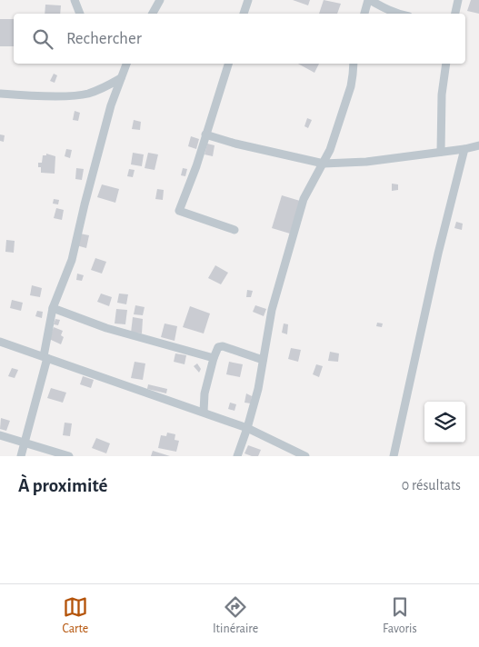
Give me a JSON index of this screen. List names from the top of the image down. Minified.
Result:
{"page":{"search":"Rechercher","heading":["À proximité","0 résultats"],"nav":["Carte","Itinéraire","Favoris"]}}
